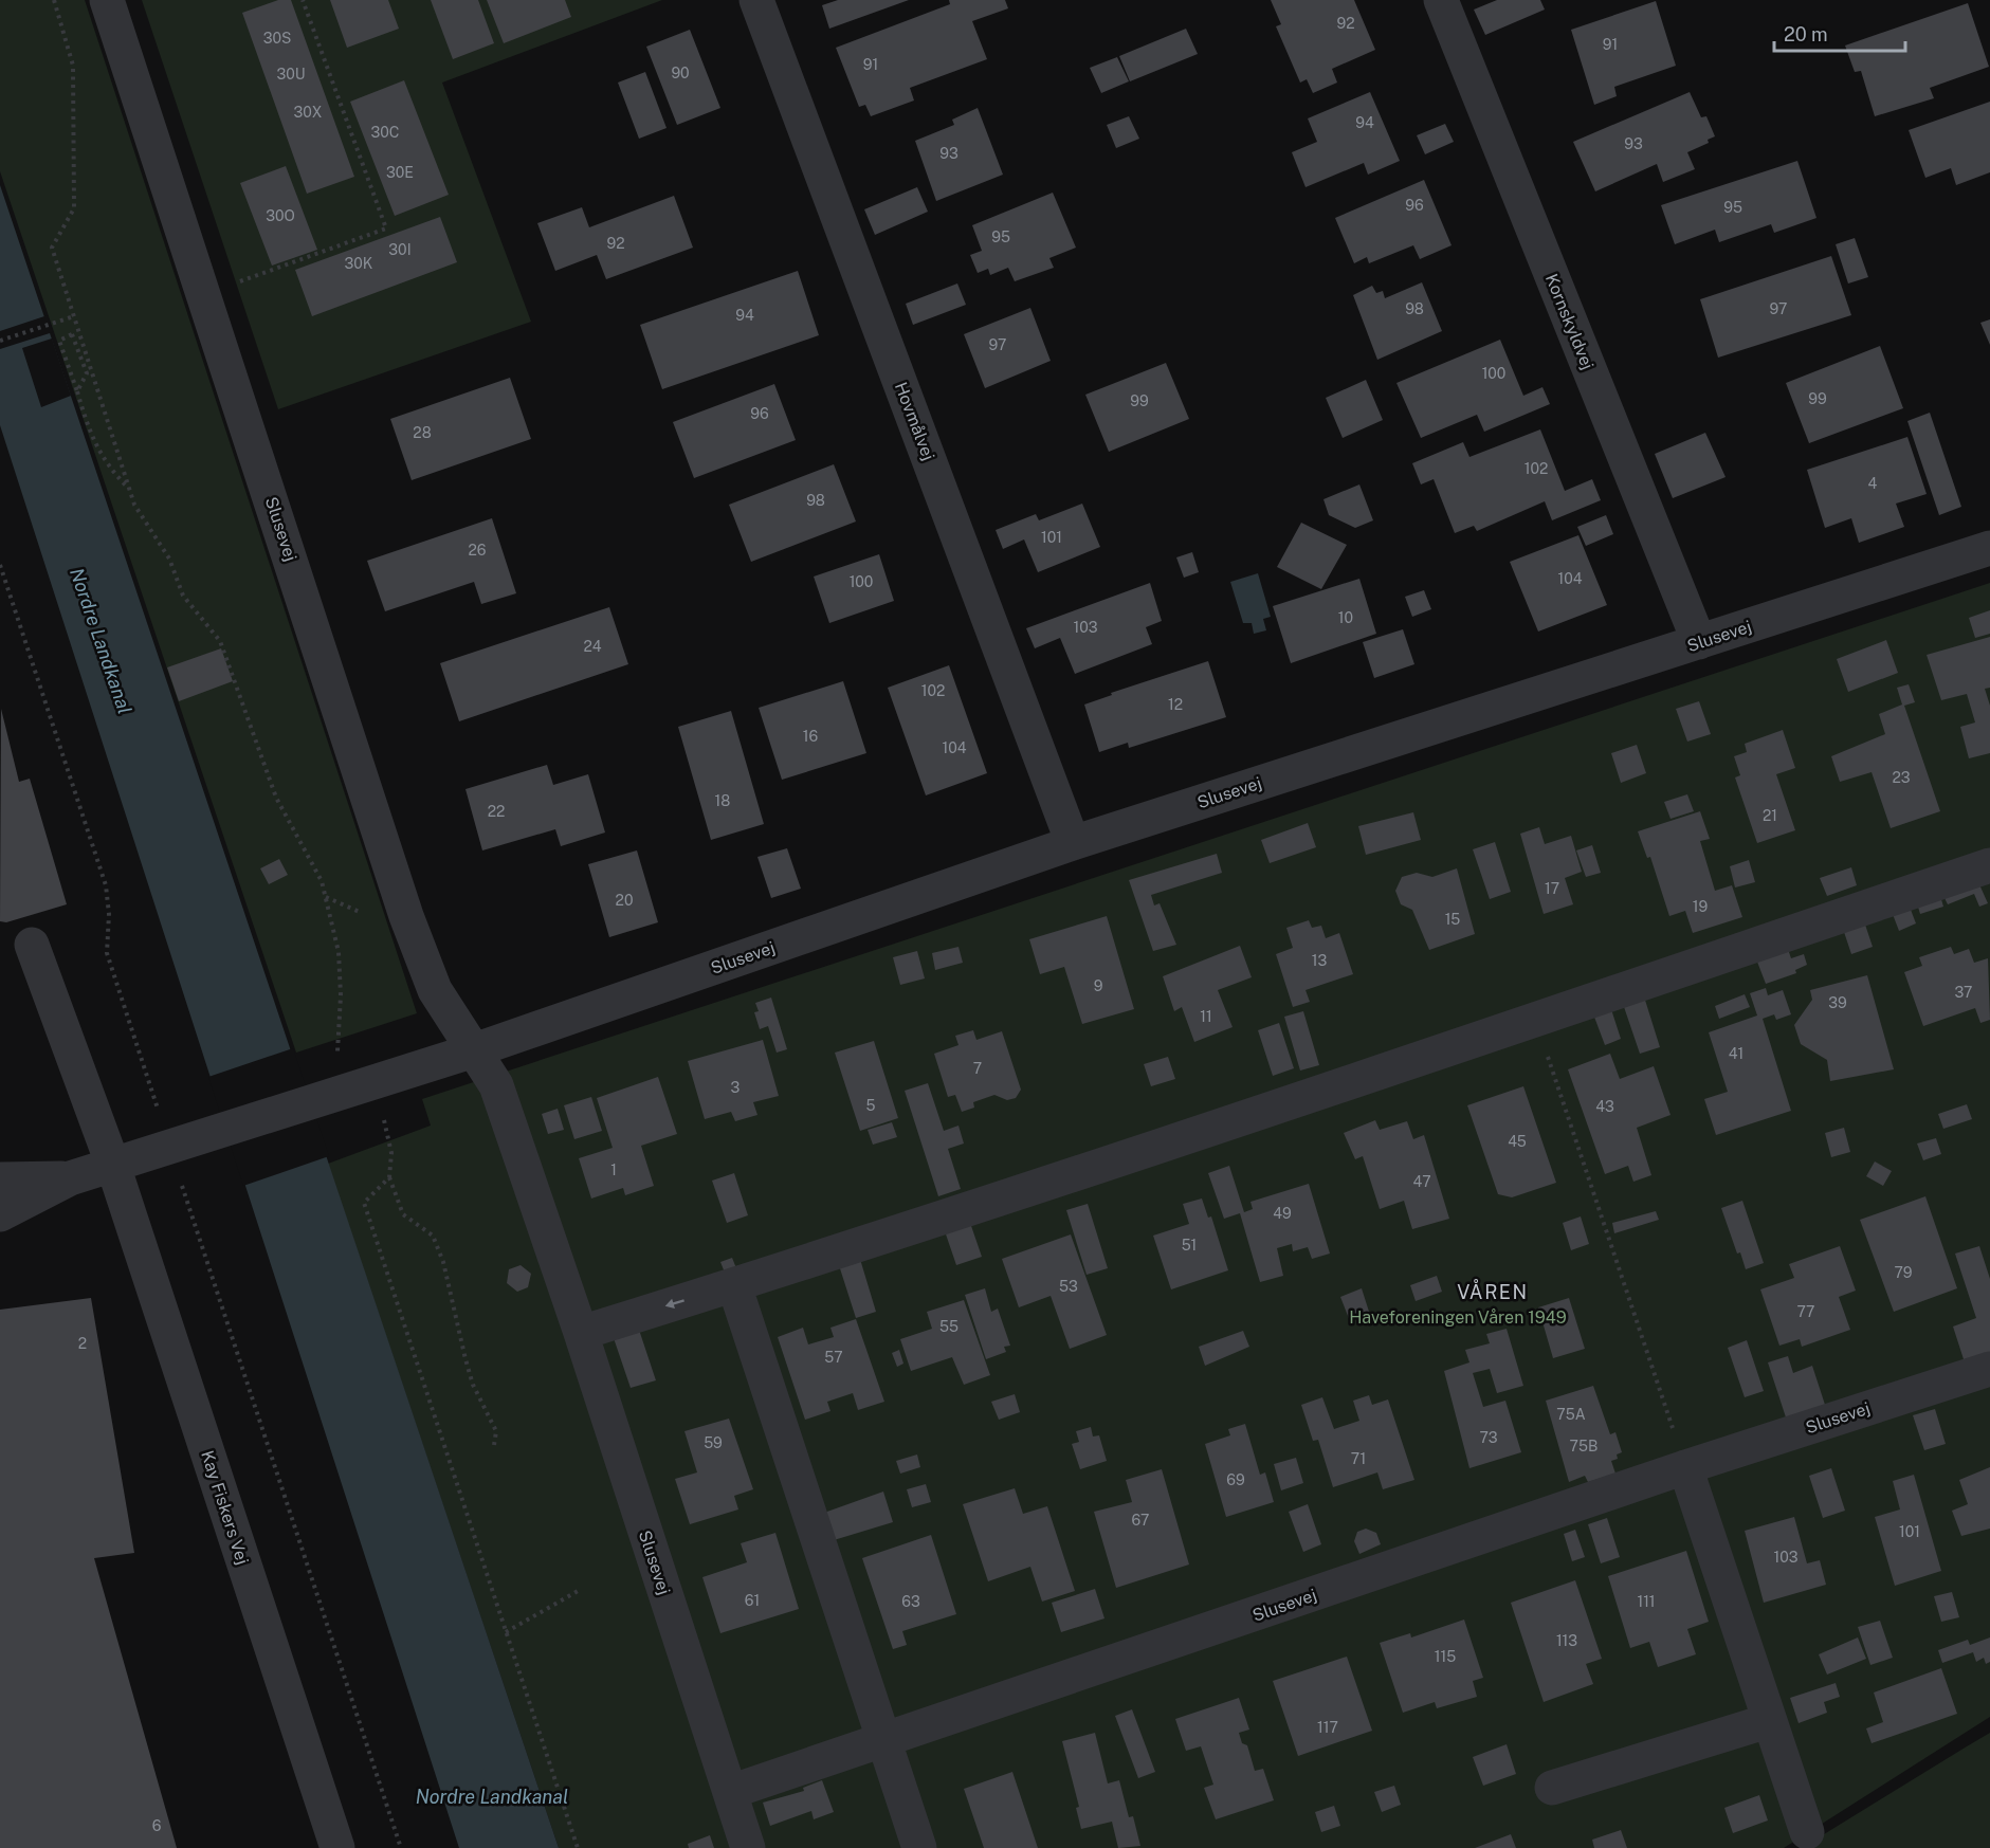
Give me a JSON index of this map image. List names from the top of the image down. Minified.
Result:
{"streets":{"street":["Kornskyldvej","Hovmålvej","Slusevej","Kay Fiskers Vej"]},"crossings":[["Kornskyldvej","Slusevej"],["Hovmålvej","Slusevej"]],"districts":["VÅREN"],"water":["Nordre Landkanal"],"parks":["Haveforeningen Våren 1949"],"house_numbers":["92","30S","91","91","90","30U","30X","94","30C","93","93","30E","96","95","30O","95","92","30I","30K","98","97","94","97","100","99","99","96","28","102","4","98","101","26","104","100","10","103","24","102","12","16","104","23","18","22","21","17","20","19","15","13","9","37","39","11","41","7","3","5","43","45","1","47","49","51","79","53","77","55","2","57","75A","73","59","75B","71","69","67","101","103","61","63","111","113","115","117","6"],"scale_bar":"20 m"}
